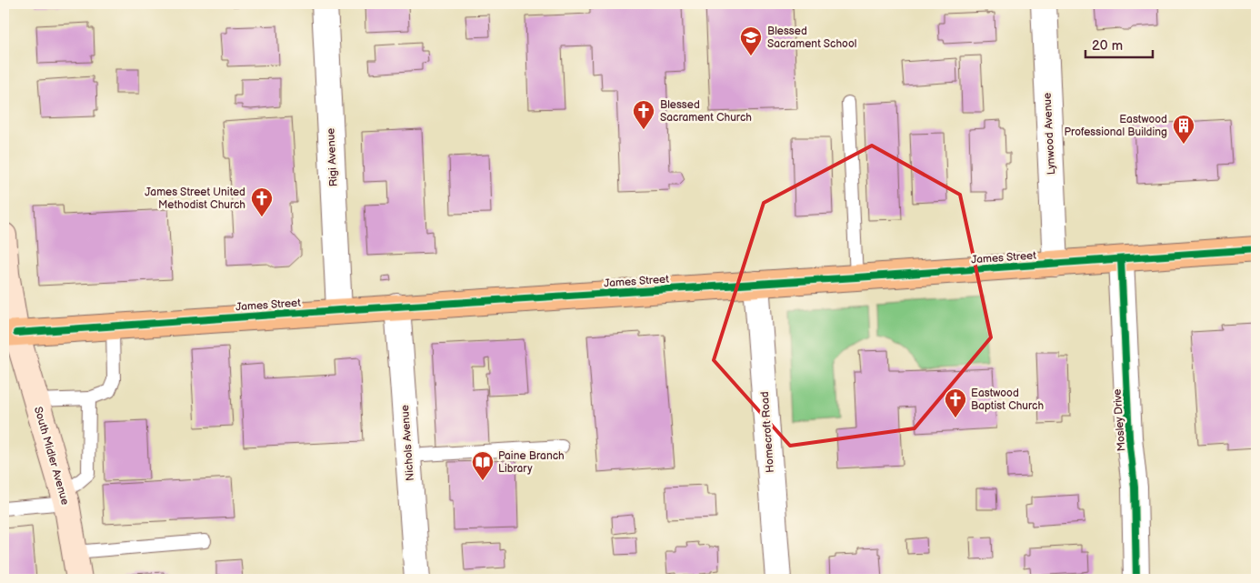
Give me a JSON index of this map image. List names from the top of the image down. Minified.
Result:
{"streets":{"main road":["James Street","South Midler Avenue"],"street":["Lynwood Avenue","Rigi Avenue","Mosley Drive","Homecroft Road","Nichols Avenue"]},"crossings":[["Lynwood Avenue","James Street"],["Rigi Avenue","James Street"],["James Street","Mosley Drive"],["James Street","Homecroft Road"],["James Street","Nichols Avenue"],["James Street","South Midler Avenue"]],"places":{"school or university":["Blessed Sacrament School"],"church":["Blessed Sacrament Church","James Street United Methodist Church","Eastwood Baptist Church"],"building":["Eastwood Professional Building"],"library":["Paine Branch Library"]},"scale_bar":"20 m"}
